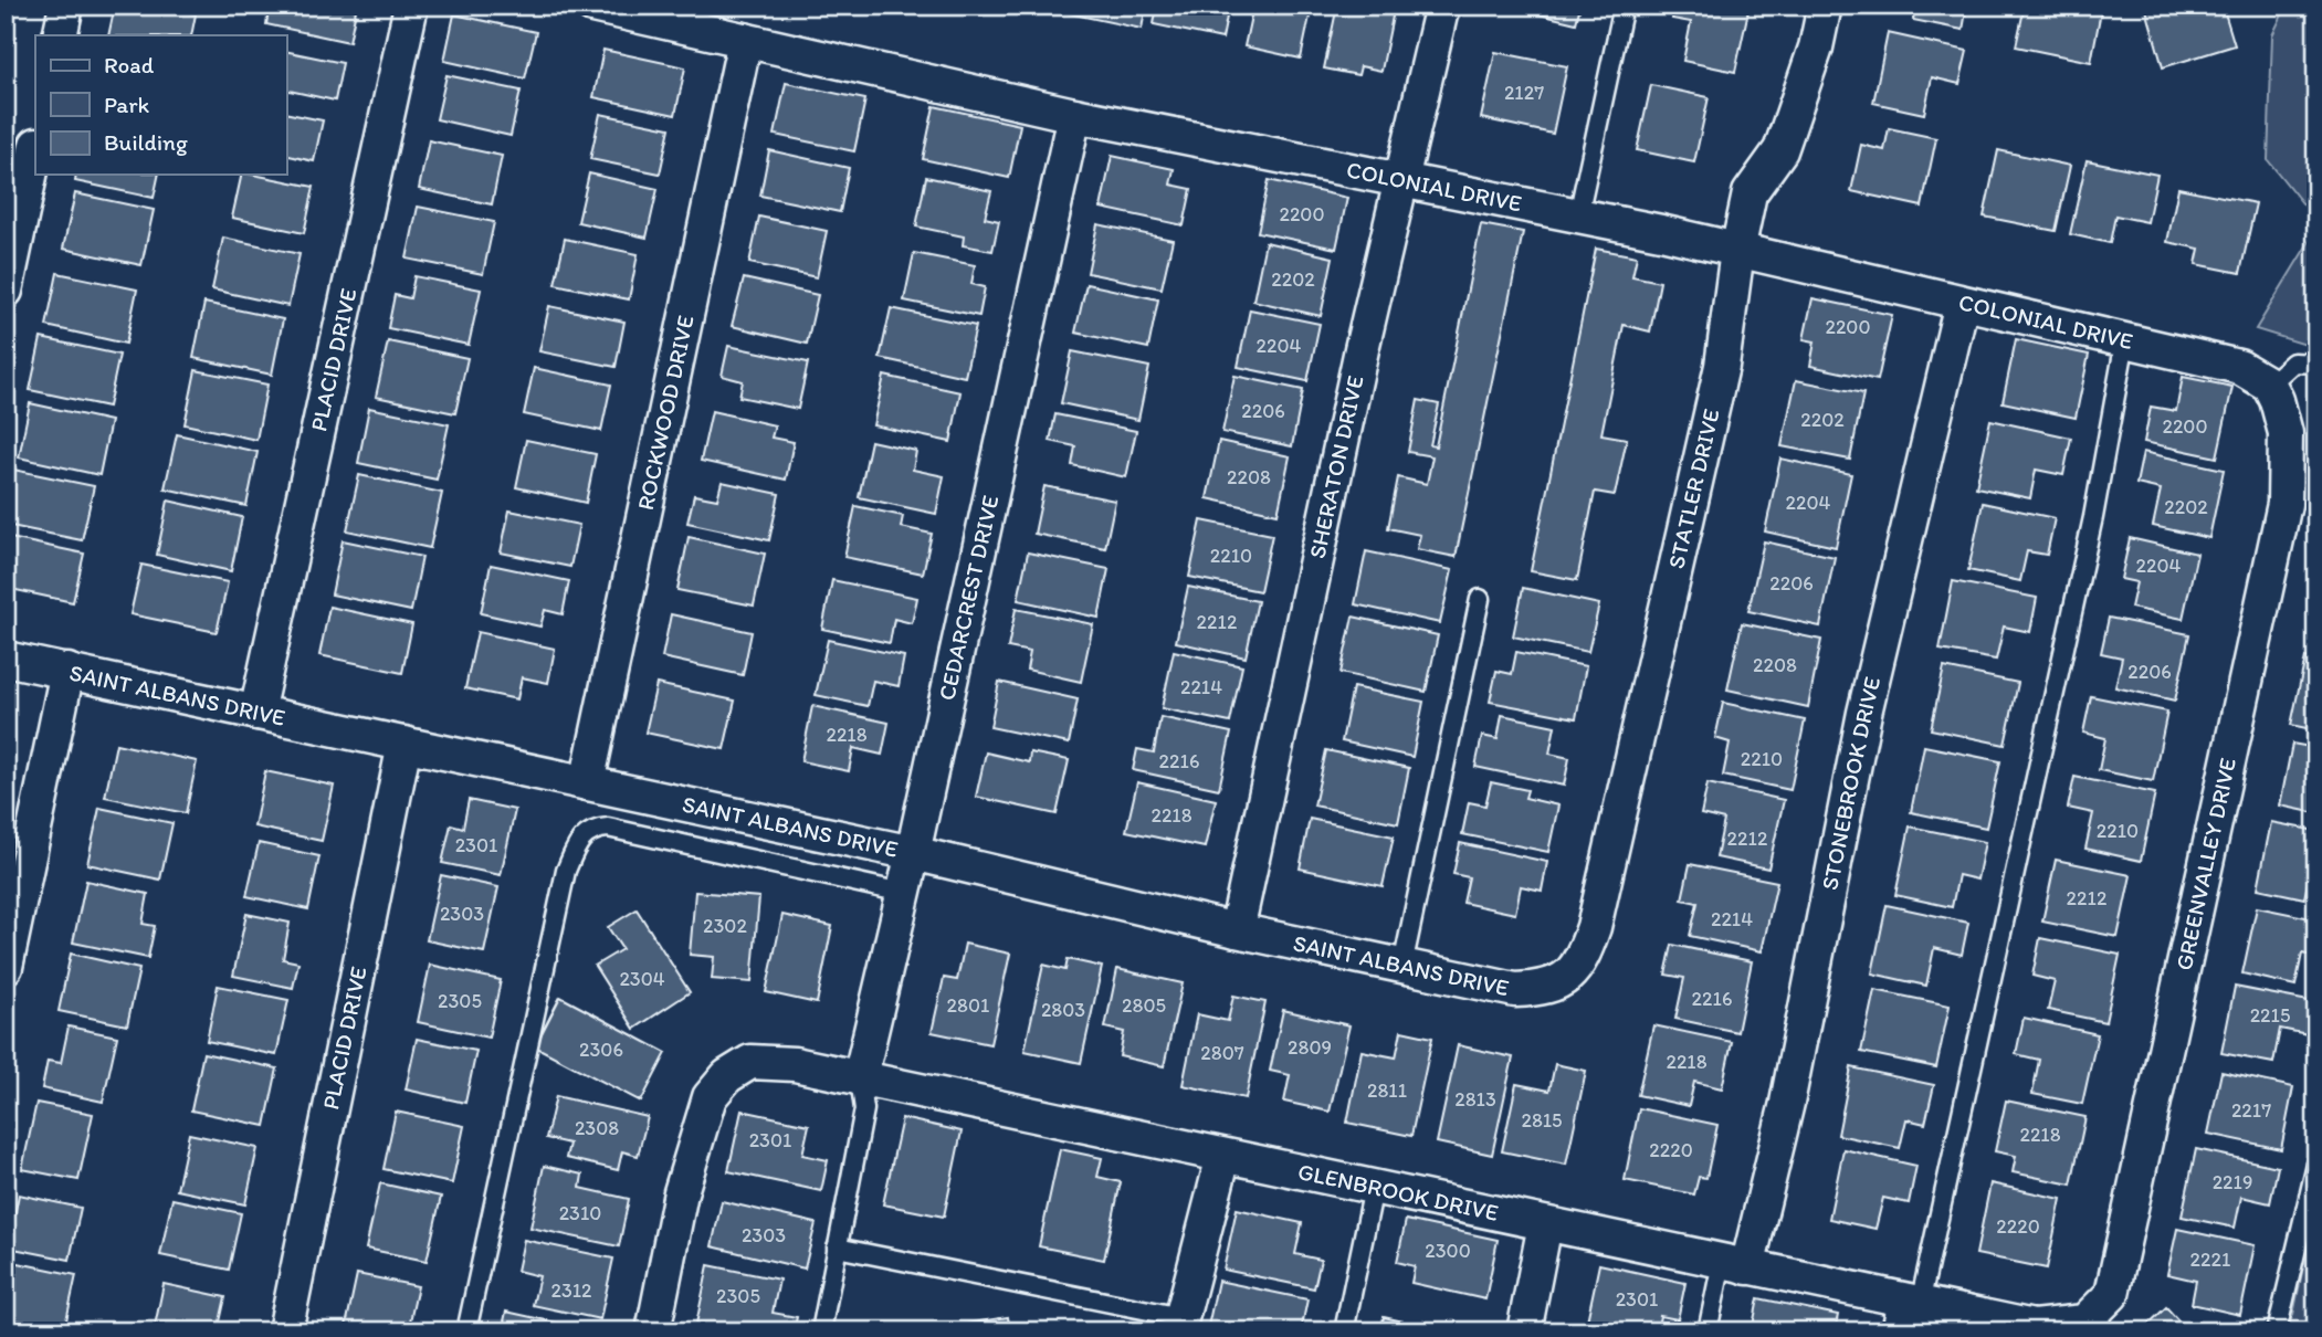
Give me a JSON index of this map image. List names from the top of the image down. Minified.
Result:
{"streets":{"street":["COLONIAL DRIVE","PLACID DRIVE","ROCKWOOD DRIVE","SHERATON DRIVE","STATLER DRIVE","CEDARCREST DRIVE","SAINT ALBANS DRIVE","STONEBROOK DRIVE","GREENVALLEY DRIVE","GLENBROOK DRIVE"]},"crossings":[["COLONIAL DRIVE","ROCKWOOD DRIVE"],["COLONIAL DRIVE","SHERATON DRIVE"],["COLONIAL DRIVE","STATLER DRIVE"],["COLONIAL DRIVE","CEDARCREST DRIVE"],["COLONIAL DRIVE","STONEBROOK DRIVE"],["COLONIAL DRIVE","GREENVALLEY DRIVE"],["PLACID DRIVE","SAINT ALBANS DRIVE"],["ROCKWOOD DRIVE","SAINT ALBANS DRIVE"],["SHERATON DRIVE","SAINT ALBANS DRIVE"],["STATLER DRIVE","SAINT ALBANS DRIVE"],["CEDARCREST DRIVE","SAINT ALBANS DRIVE"],["CEDARCREST DRIVE","GLENBROOK DRIVE"],["STONEBROOK DRIVE","GLENBROOK DRIVE"],["GREENVALLEY DRIVE","GLENBROOK DRIVE"]],"house_numbers":["2127","2200","2202","2200","2204","2206","2202","2200","2208","2204","2202","2210","2204","2206","2212","2208","2206","2214","2218","2210","2216","2218","2210","2212","2301","2212","2303","2214","2302","2304","2216","2305","2801","2805","2803","2215","2809","2306","2807","2218","2811","2813","2217","2815","2308","2218","2301","2220","2219","2310","2220","2303","2300","2221","2312","2305","2301"],"legend":["Road","Park","Building"]}
